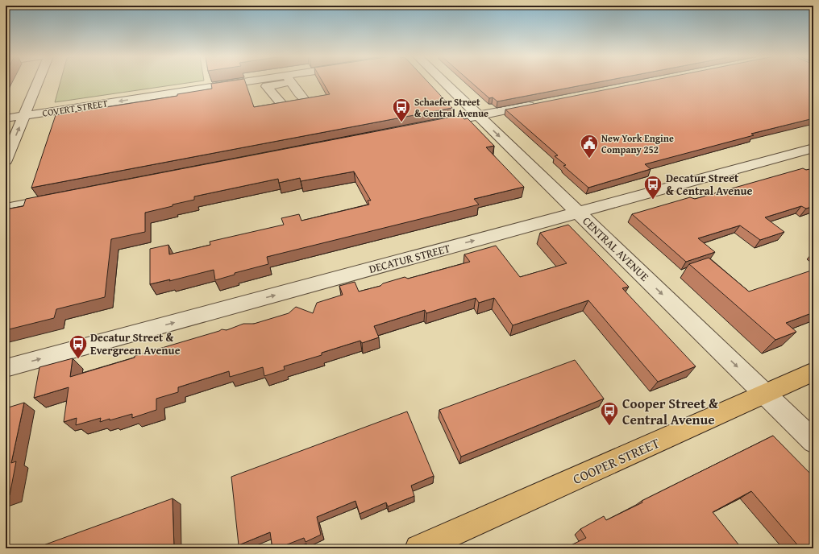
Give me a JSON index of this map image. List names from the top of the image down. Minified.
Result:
{"streets":{"main road":["COOPER STREET"],"street":["COVERT STREET","CENTRAL AVENUE","DECATUR STREET"]},"crossings":[["CENTRAL AVENUE","DECATUR STREET"],["CENTRAL AVENUE","COOPER STREET"]],"one_way":["COVERT STREET","CENTRAL AVENUE","DECATUR STREET"],"places":{"bus stop":["Schaefer Street & Central Avenue","Decatur Street & Central Avenue","Decatur Street & Evergreen Avenue","Cooper Street & Central Avenue"],"public building":["New York Engine Company 252"]}}
